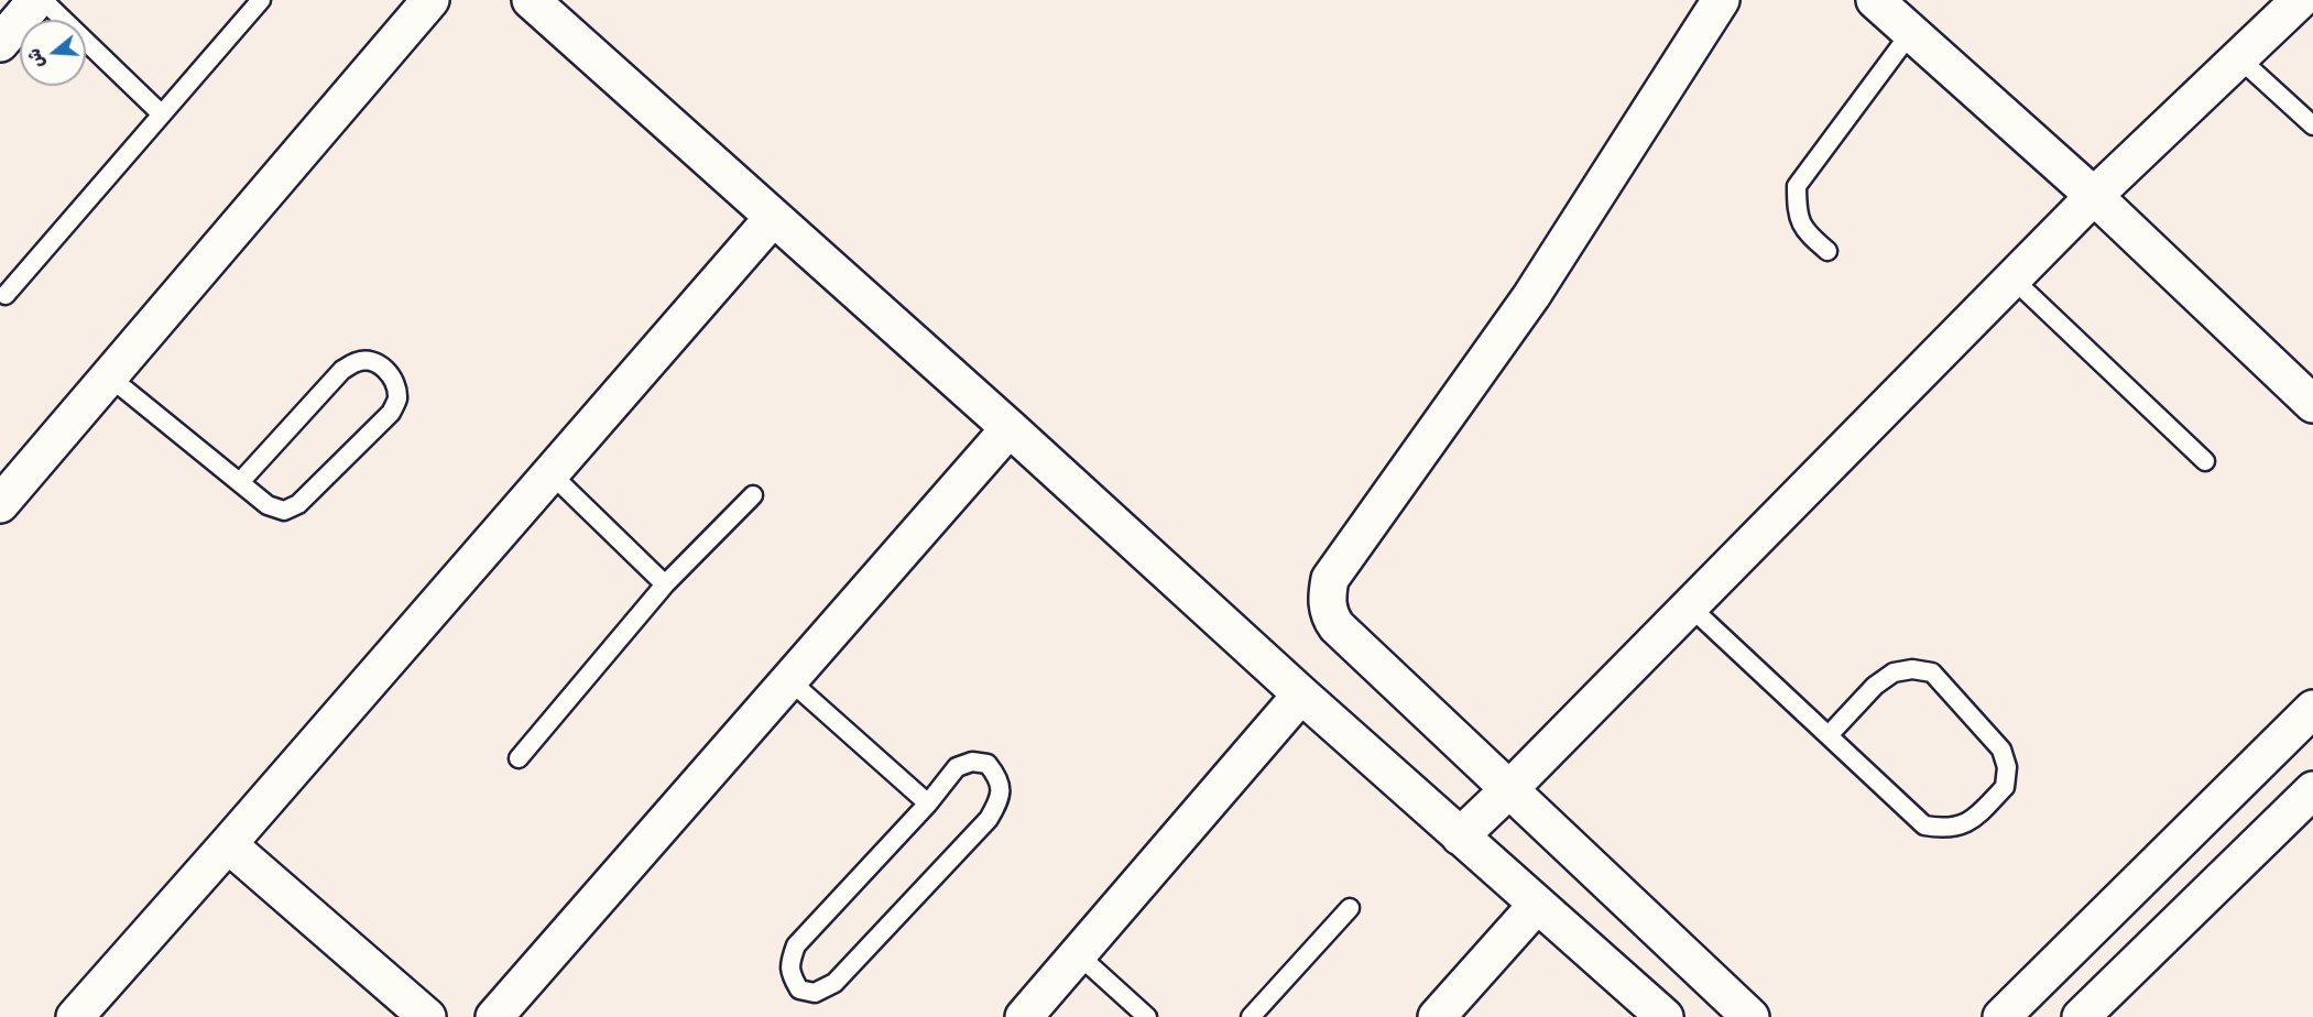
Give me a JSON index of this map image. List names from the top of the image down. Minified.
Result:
{"north":"left"}
